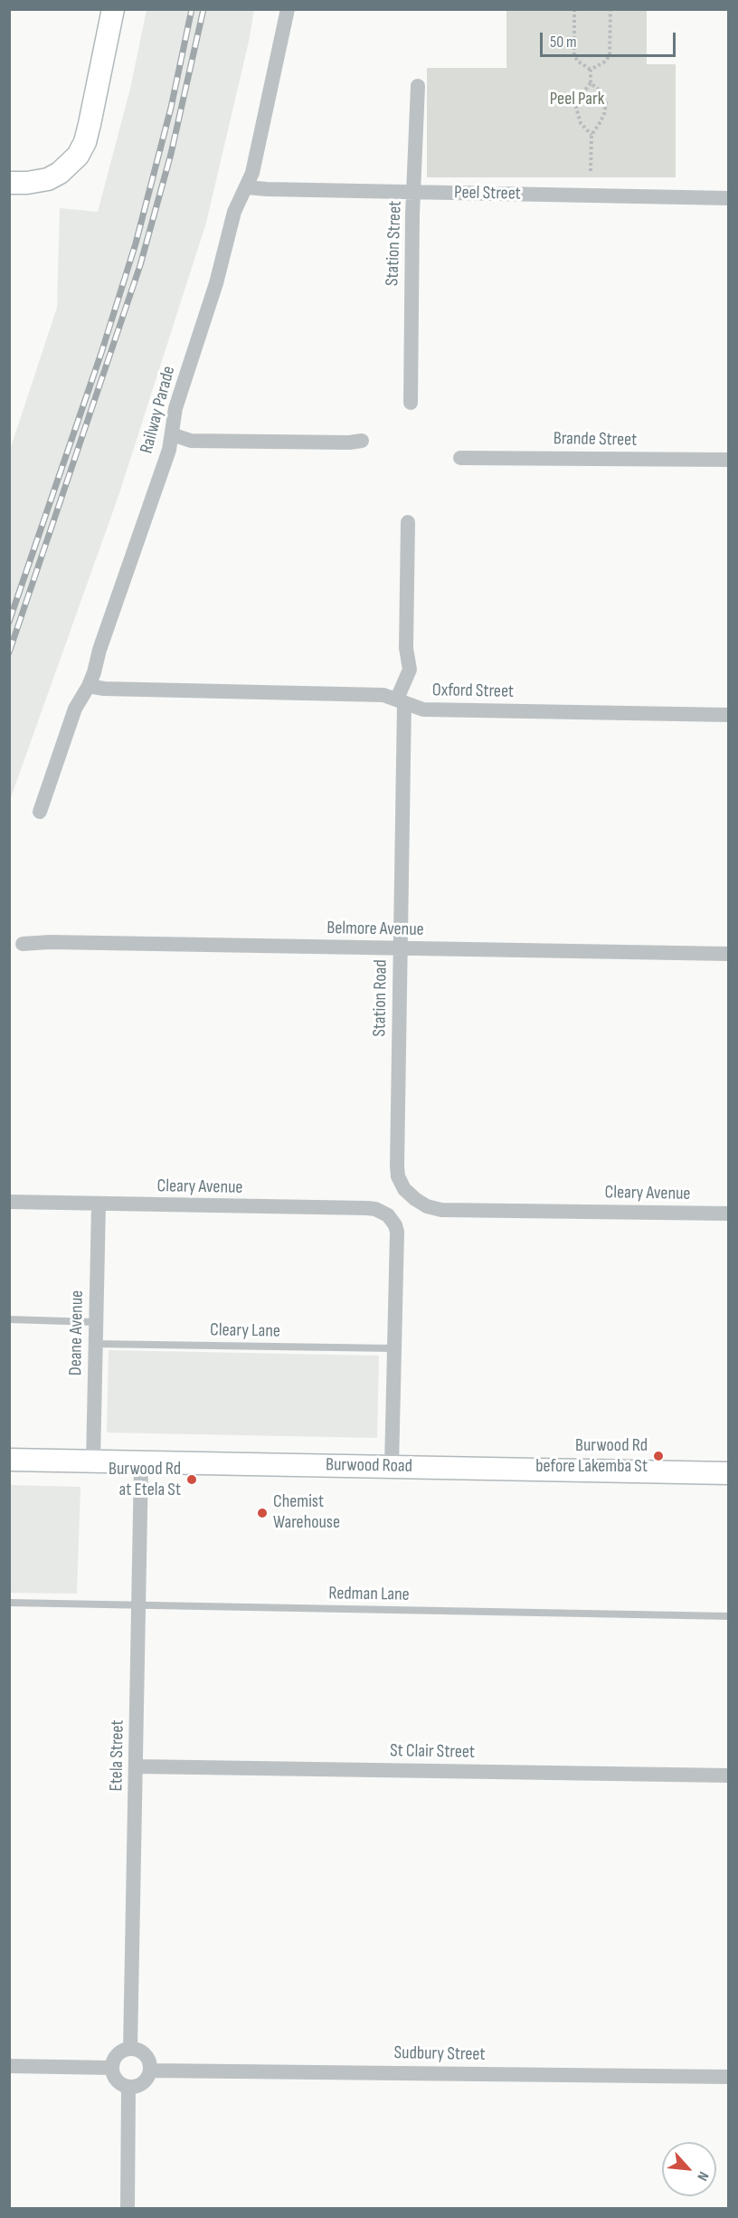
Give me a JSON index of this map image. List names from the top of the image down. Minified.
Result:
{"streets":{"main road":["Burwood Road"],"street":["Peel Street","Station Street","Railway Parade","Brande Street","Oxford Street","Belmore Avenue","Station Road","Cleary Avenue","Deane Avenue","St Clair Street","Etela Street","Sudbury Street"],"lane":["Cleary Lane","Redman Lane"]},"crossings":[["Peel Street","Station Street"],["Peel Street","Railway Parade"],["Railway Parade","Oxford Street"],["Oxford Street","Station Road"],["Belmore Avenue","Station Road"],["Station Road","Cleary Avenue"],["Cleary Avenue","Cleary Lane"],["Cleary Avenue","Deane Avenue"],["Cleary Lane","Deane Avenue"],["Deane Avenue","Burwood Road"],["Burwood Road","Etela Street"],["Redman Lane","Etela Street"],["St Clair Street","Etela Street"],["Etela Street","Sudbury Street"]],"parks":["Peel Park"],"places":["Burwood Rd before Lakemba St","Burwood Rd at Etela St","Chemist Warehouse"],"scale_bar":"50 m","north":"bottom right"}
